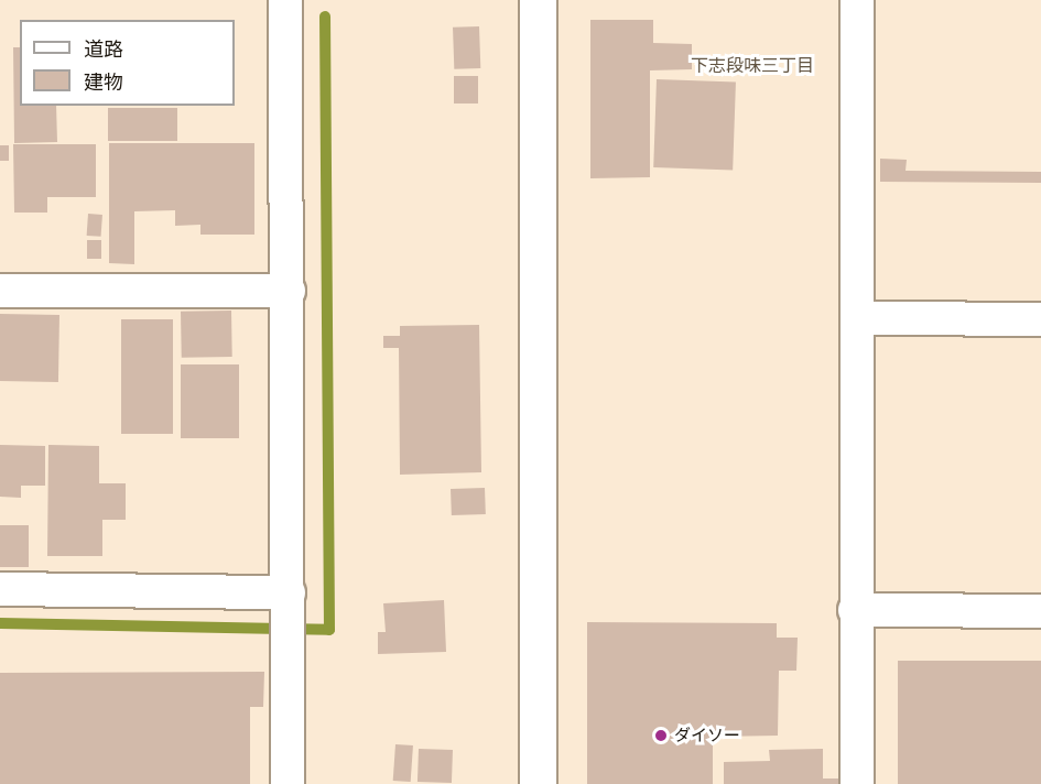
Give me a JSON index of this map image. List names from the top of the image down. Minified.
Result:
{"districts":["下志段味三丁目"],"places":["ダイソー"],"legend":["道路","建物"]}
